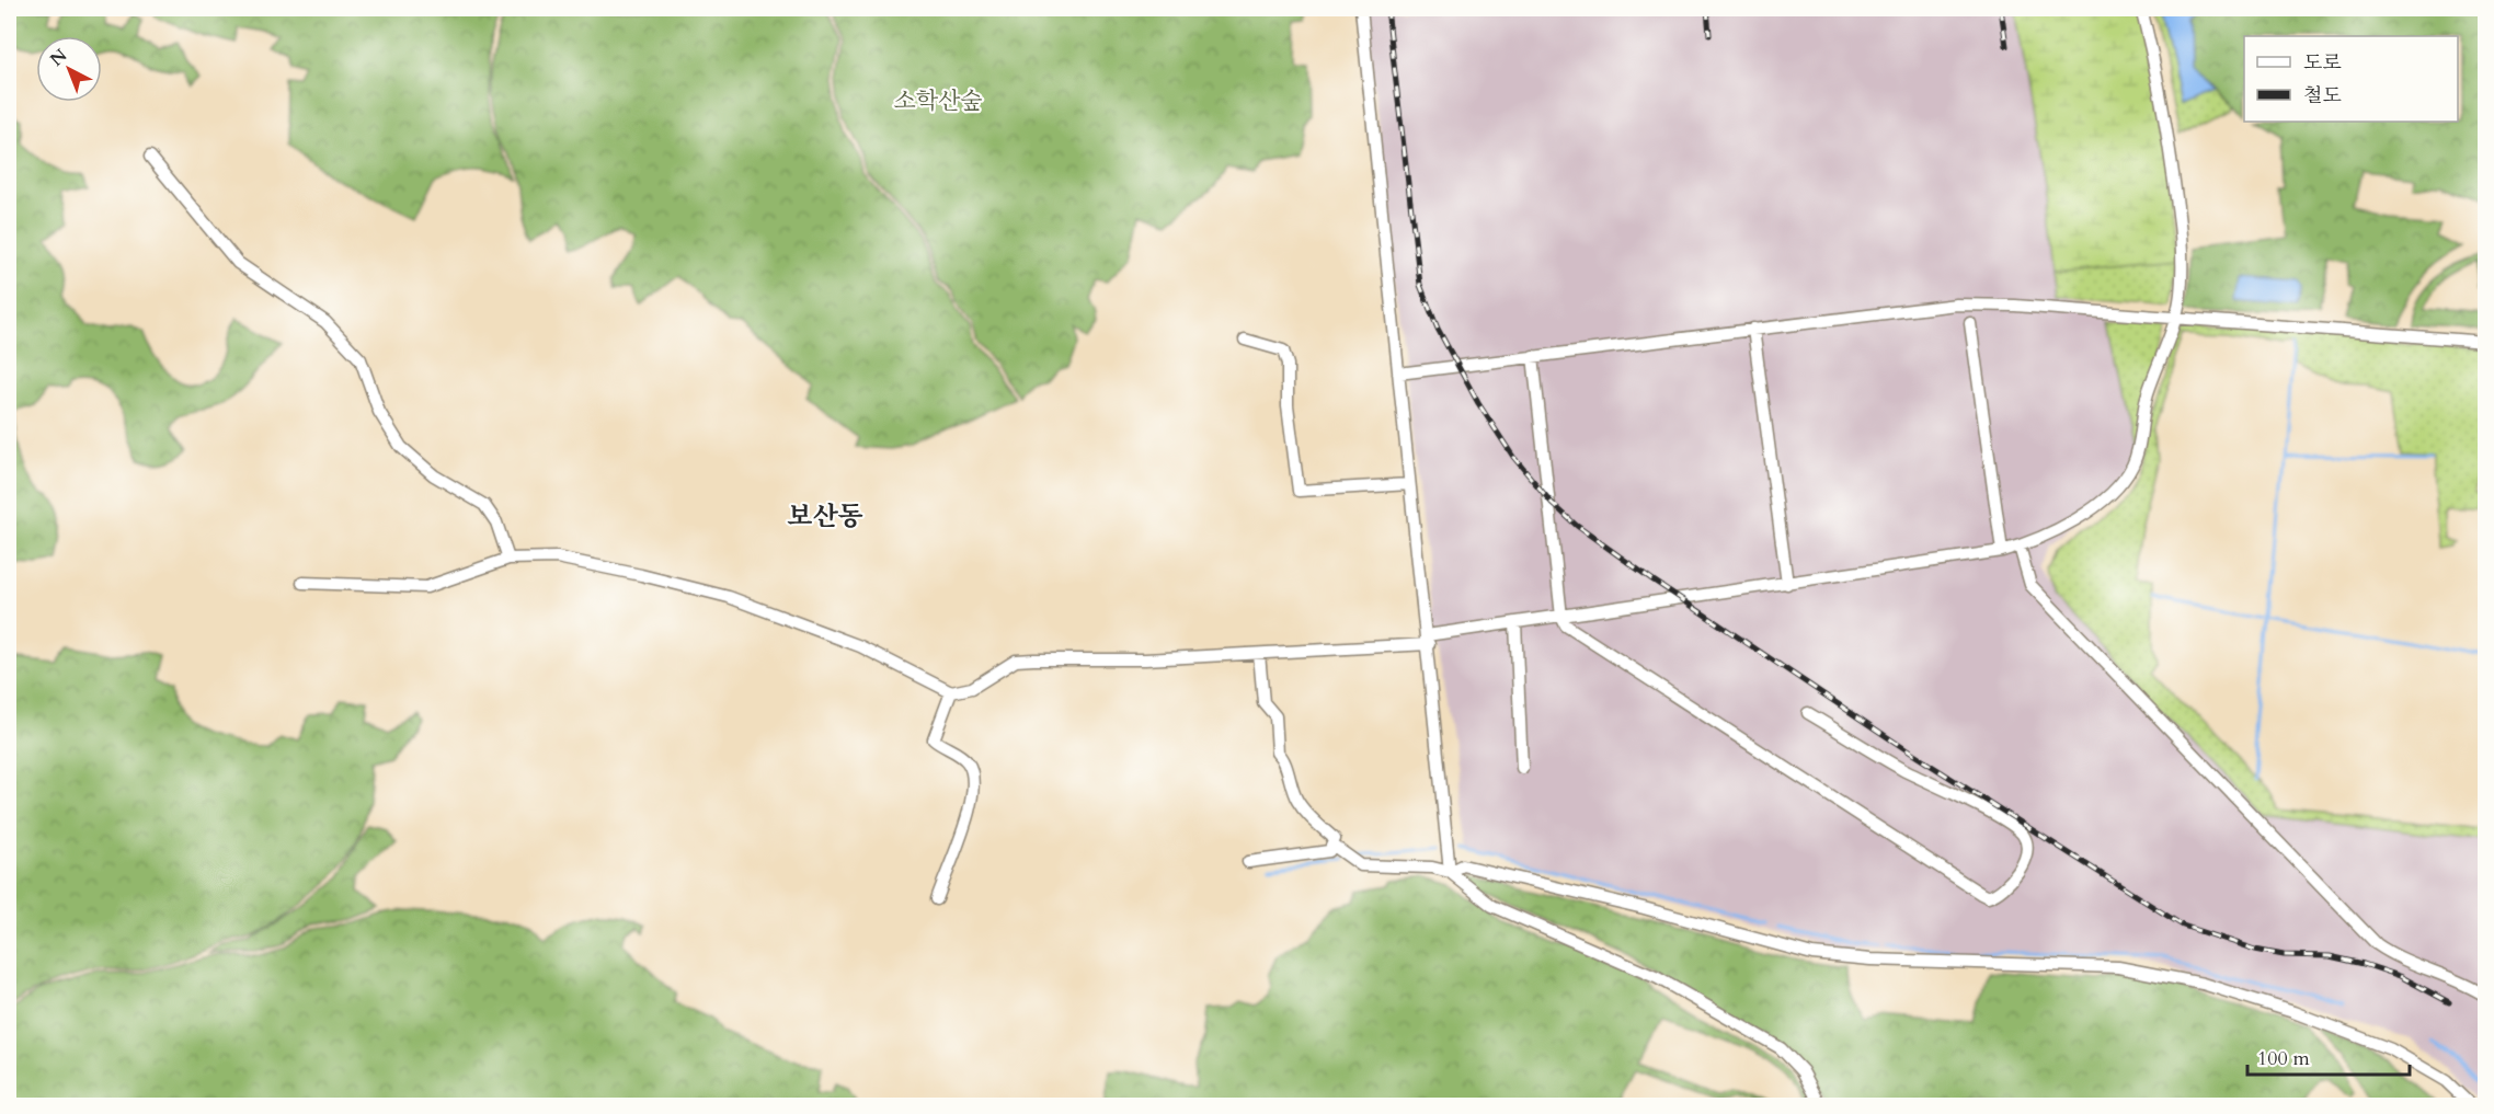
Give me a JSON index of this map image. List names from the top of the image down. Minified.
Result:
{"districts":["보산동"],"parks":["소학산숲"],"legend":["도로","철도"],"scale_bar":"100 m","north":"top left"}
